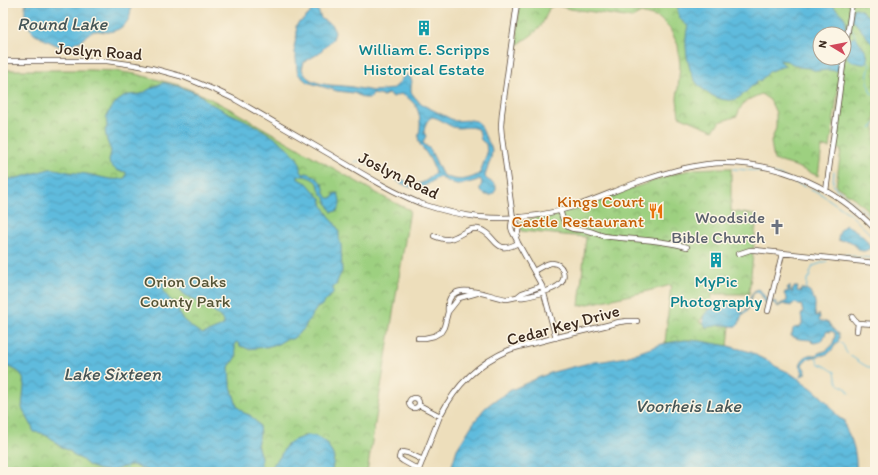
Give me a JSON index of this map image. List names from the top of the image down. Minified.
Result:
{"streets":{"street":["Joslyn Road","Cedar Key Drive"]},"water":["Round Lake","Lake Sixteen","Voorheis Lake"],"parks":["Orion Oaks County Park"],"places":{"building":["William E. Scripps Historical Estate","MyPic Photography"],"restaurant":["Kings Court Castle Restaurant"],"church":["Woodside Bible Church"]},"north":"left"}
